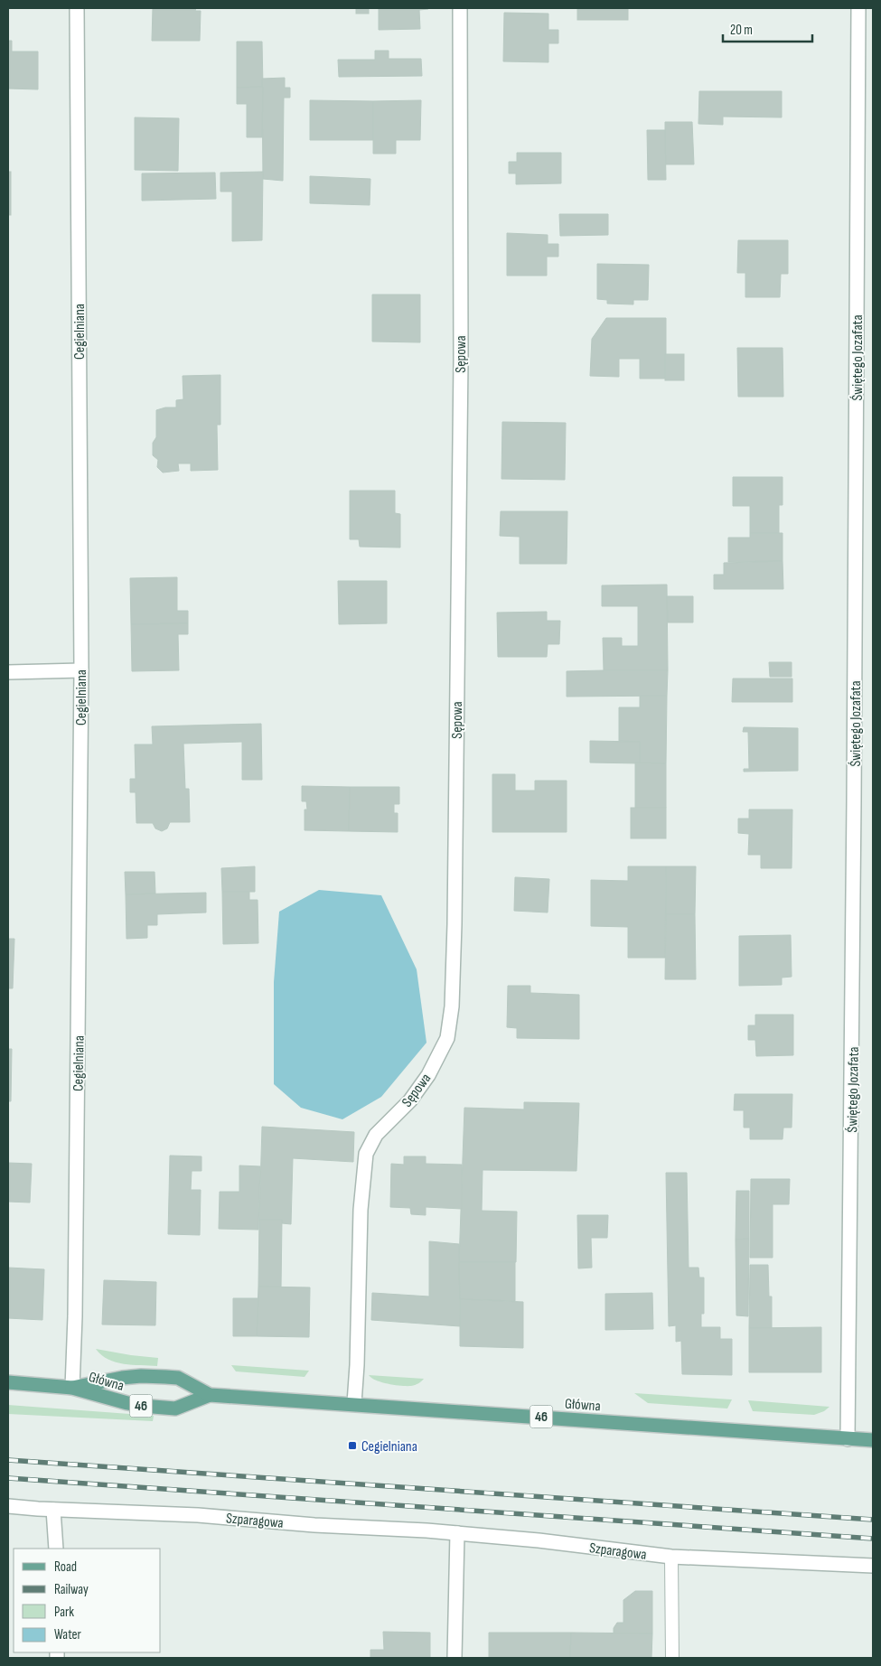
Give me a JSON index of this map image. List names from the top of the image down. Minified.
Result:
{"streets":{"main road":["Główna","46"],"street":["Cegielniana","Sępowa","Świętego Jozafata","Szparagowa"]},"crossings":[["Cegielniana","Główna"],["Sępowa","Główna"],["Świętego Jozafata","Główna"]],"places":{"transit":["Cegielniana"]},"legend":["Road","Railway","Park","Water"],"scale_bar":"20 m"}
